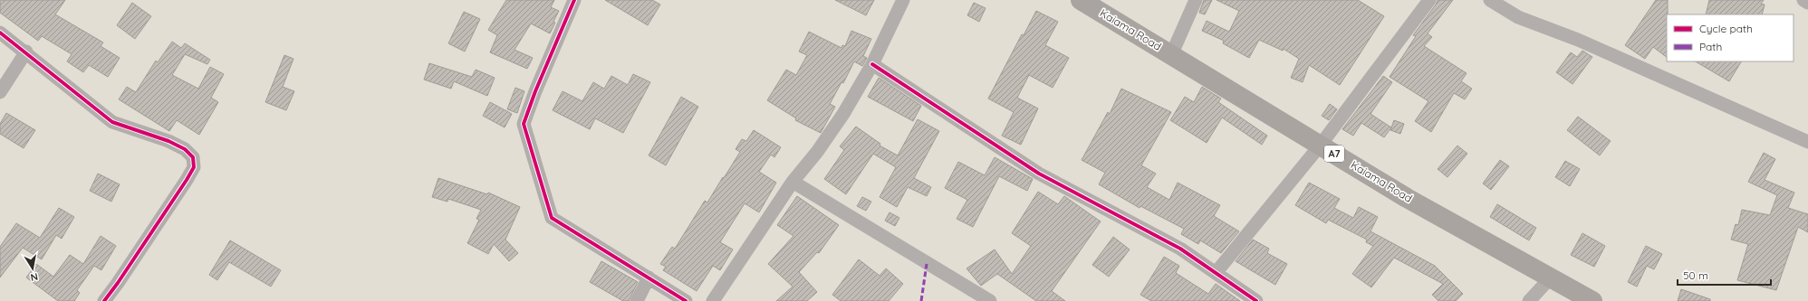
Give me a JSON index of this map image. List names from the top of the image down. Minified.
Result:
{"streets":{"highway":["Kaiama Road","A7"]},"legend":["Cycle path","Path"],"scale_bar":"50 m","north":"bottom"}
